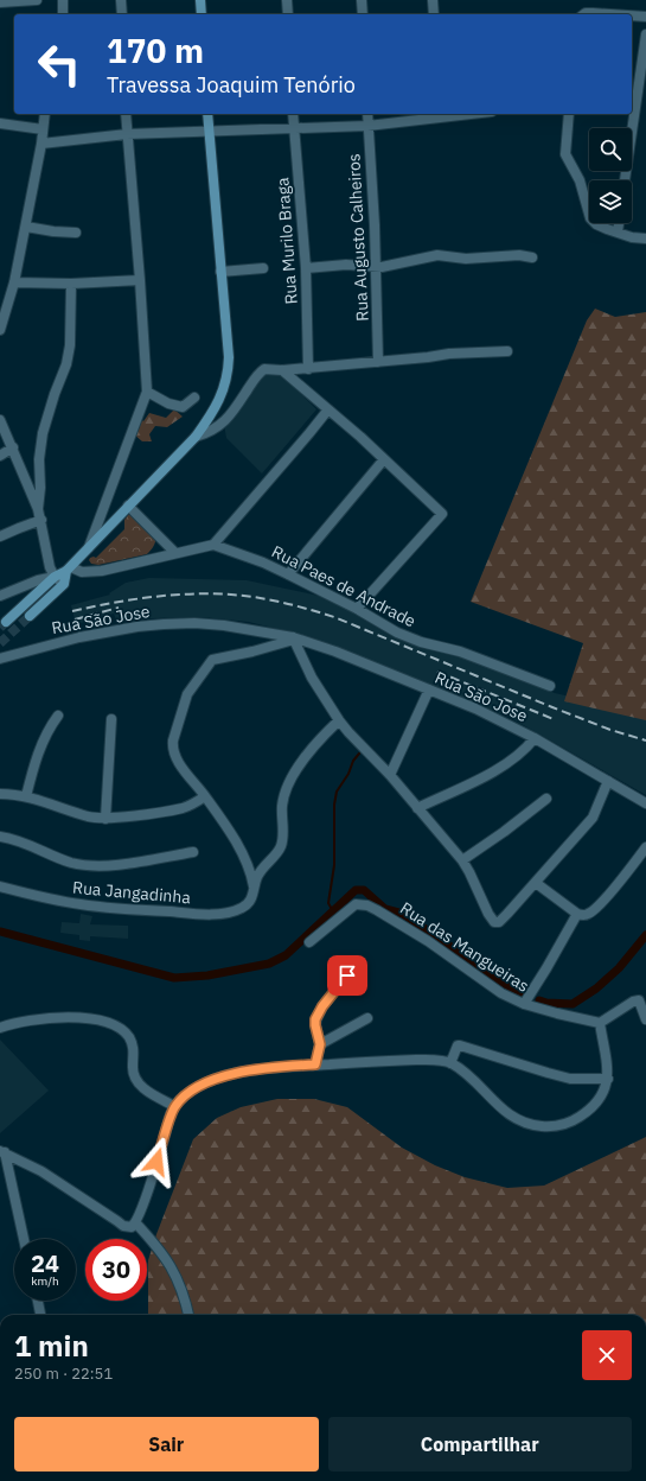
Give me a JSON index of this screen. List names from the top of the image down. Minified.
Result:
{"streets":{"street":["Rua Augusto Calheiros","Rua Murilo Braga","Rua Paes de Andrade","Rua São Jose","Rua Jangadinha","Rua das Mangueiras"]},"page":{"turn":["170 m","Travessa Joaquim Tenório"],"speed":"24 km/h","limit":"30","heading":["1 min","250 m · 22:51"],"buttons":["Sair","Compartilhar"]}}
